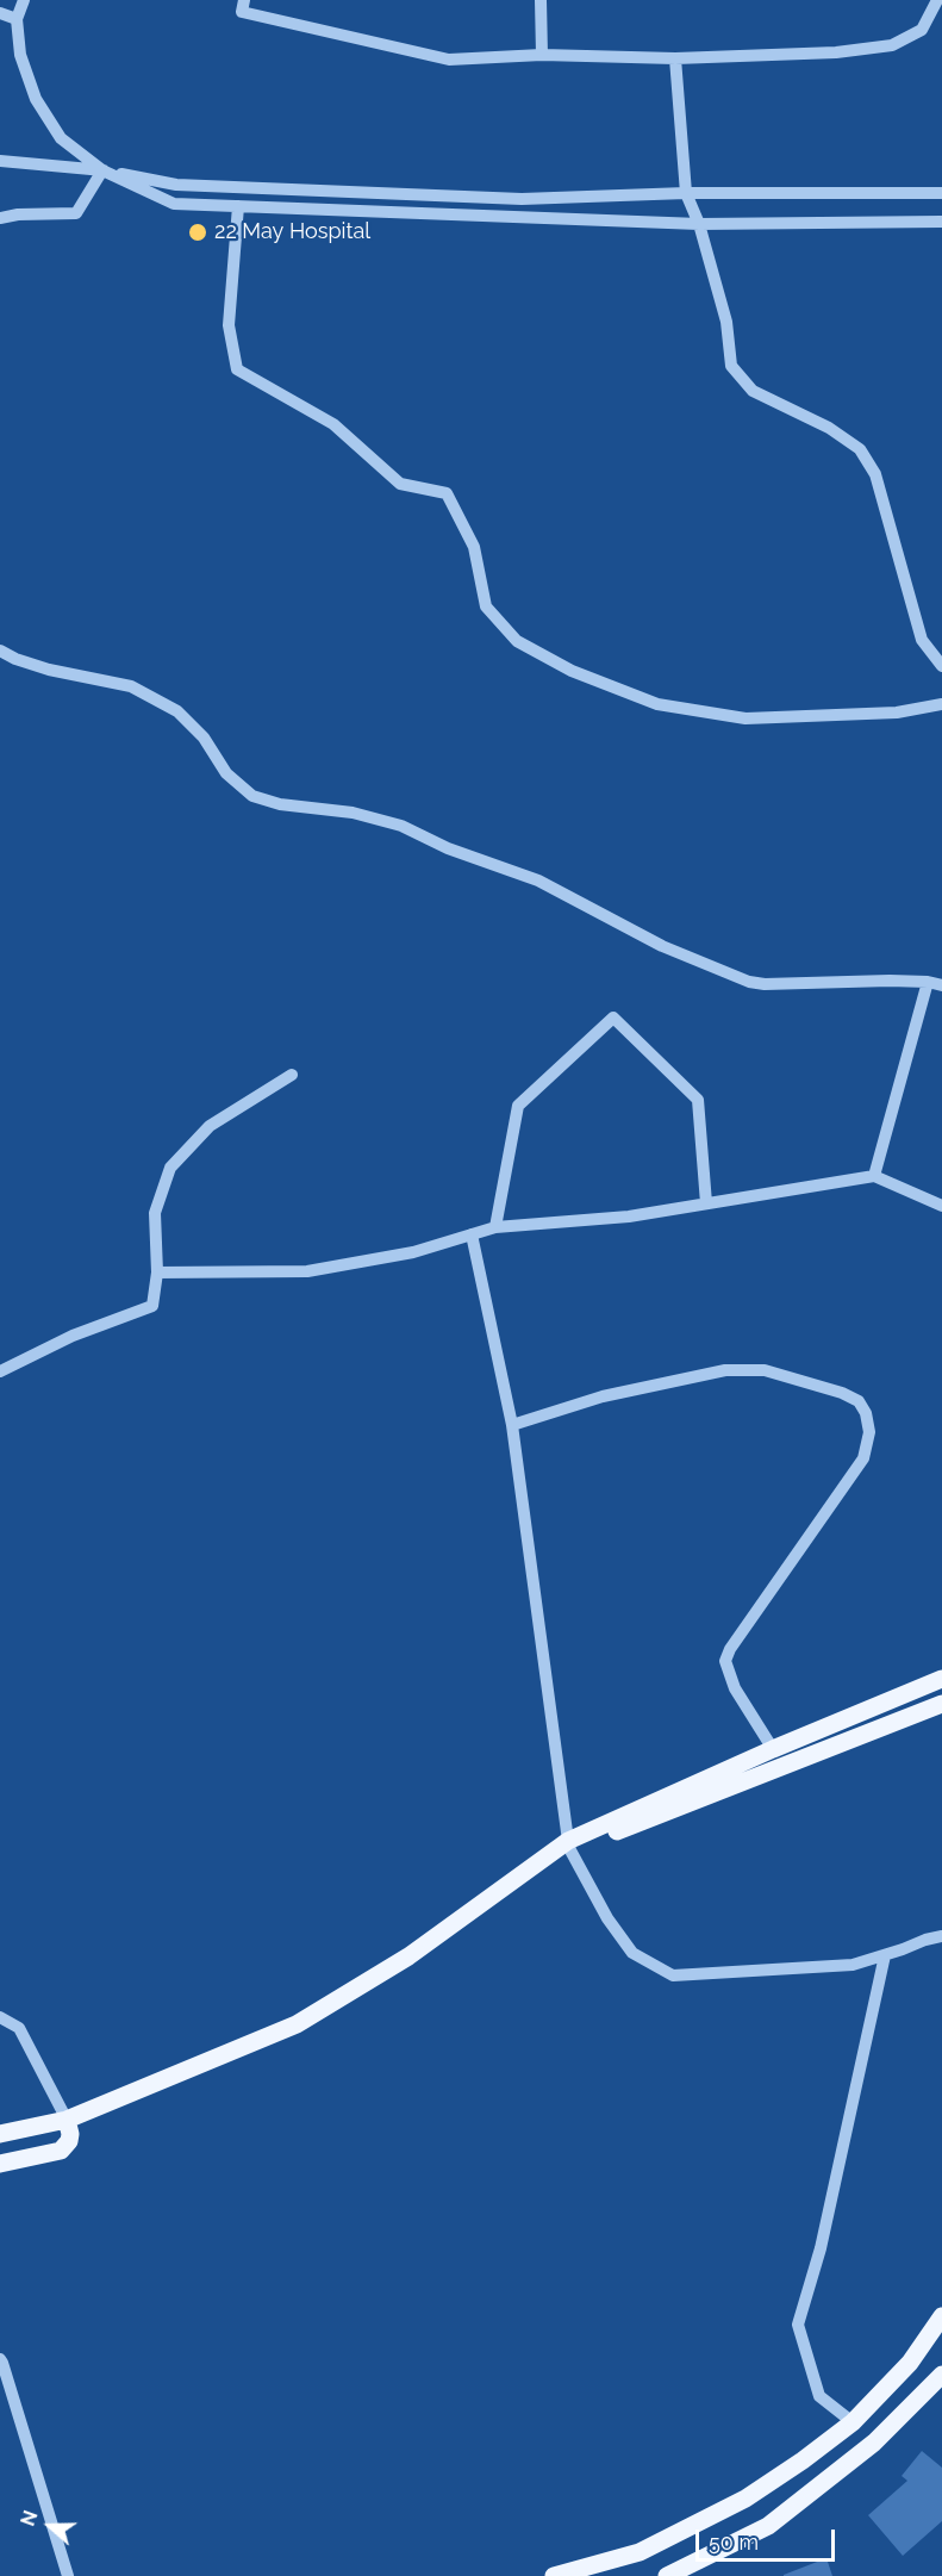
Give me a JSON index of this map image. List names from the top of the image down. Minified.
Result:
{"places":["22 May Hospital"],"scale_bar":"50 m","north":"left"}
